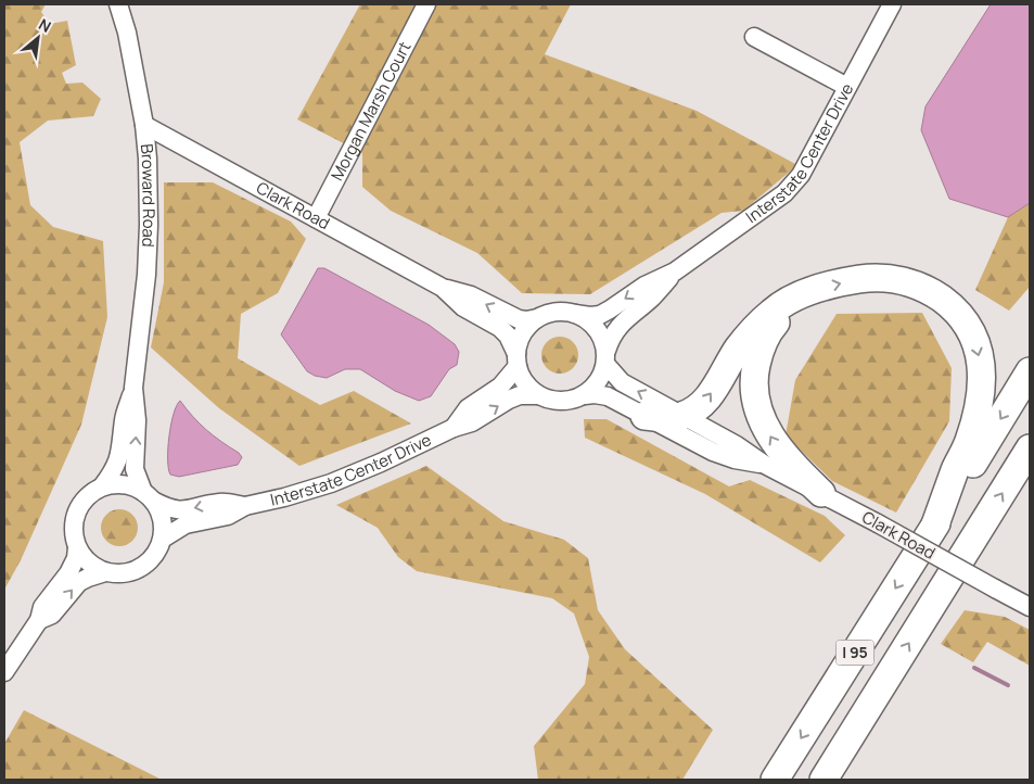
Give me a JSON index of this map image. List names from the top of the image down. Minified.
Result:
{"streets":{"highway":["I 95"],"street":["Morgan Marsh Court","Interstate Center Drive","Broward Road","Clark Road"]},"crossings":[["Morgan Marsh Court","Clark Road"],["Interstate Center Drive","Broward Road"],["Interstate Center Drive","Clark Road"],["Broward Road","Clark Road"]],"north":"top right"}
